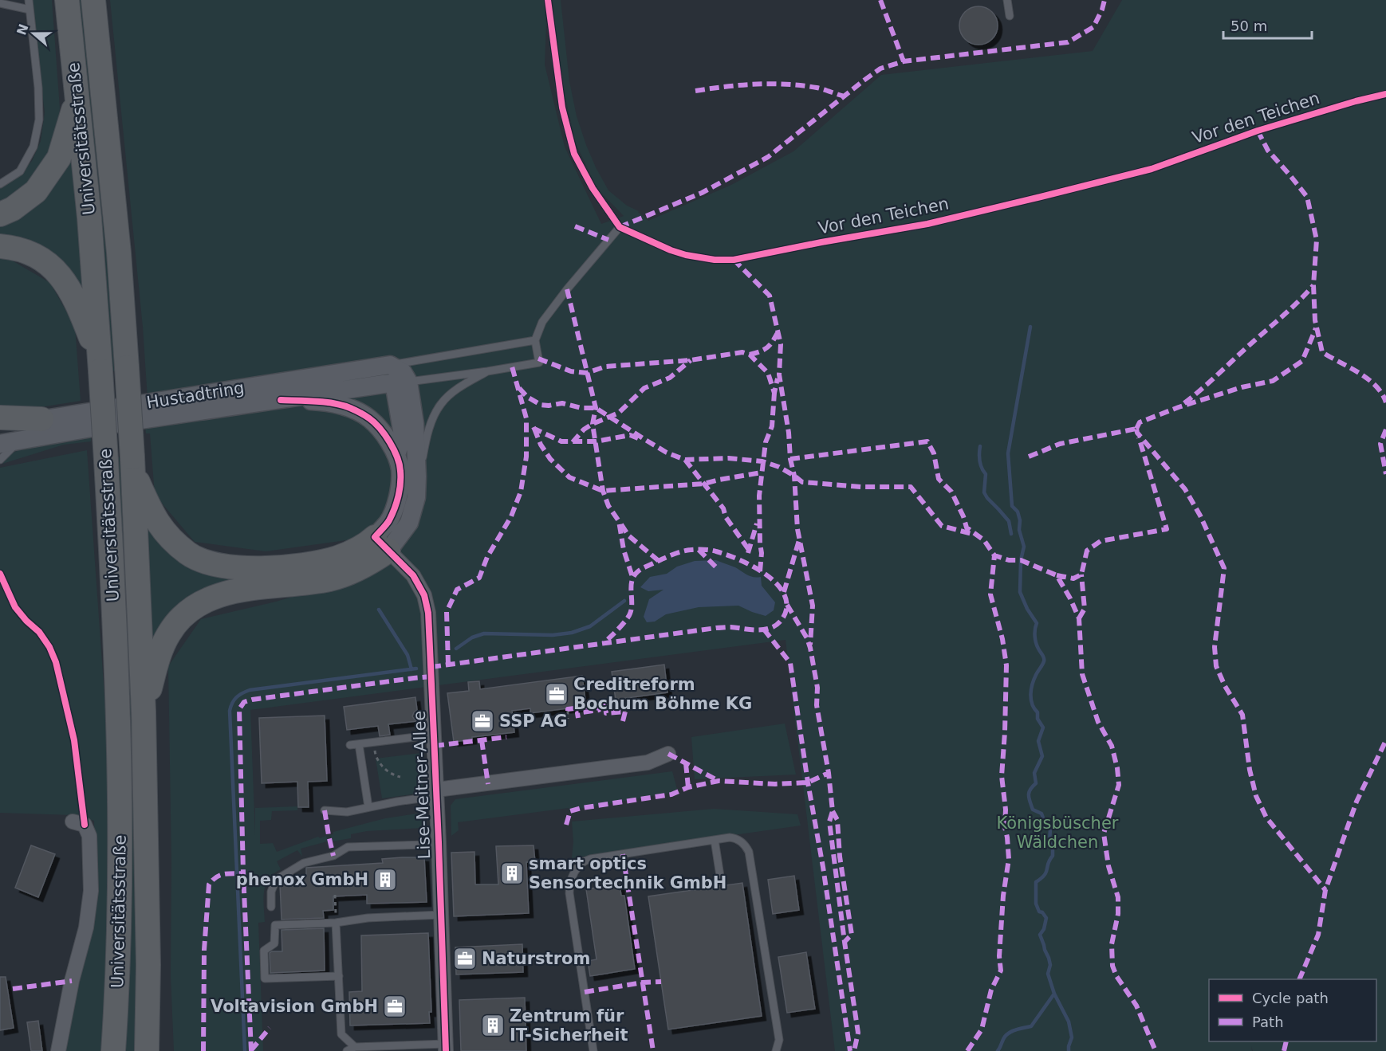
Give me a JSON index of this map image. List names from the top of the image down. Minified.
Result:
{"streets":{"highway":["Universitätsstraße"],"street":["Hustadtring","Lise-Meitner-Allee"],"lane":["Vor den Teichen"]},"crossings":[["Hustadtring","Lise-Meitner-Allee"]],"parks":["Königsbüscher Wäldchen"],"places":{"office":["Creditreform Bochum Böhme KG","SSP AG","Naturstrom","Voltavision GmbH"],"building":["smart optics Sensortechnik GmbH","phenox GmbH","Zentrum für IT-Sicherheit"]},"legend":["Cycle path","Path"],"scale_bar":"50 m","north":"left"}
